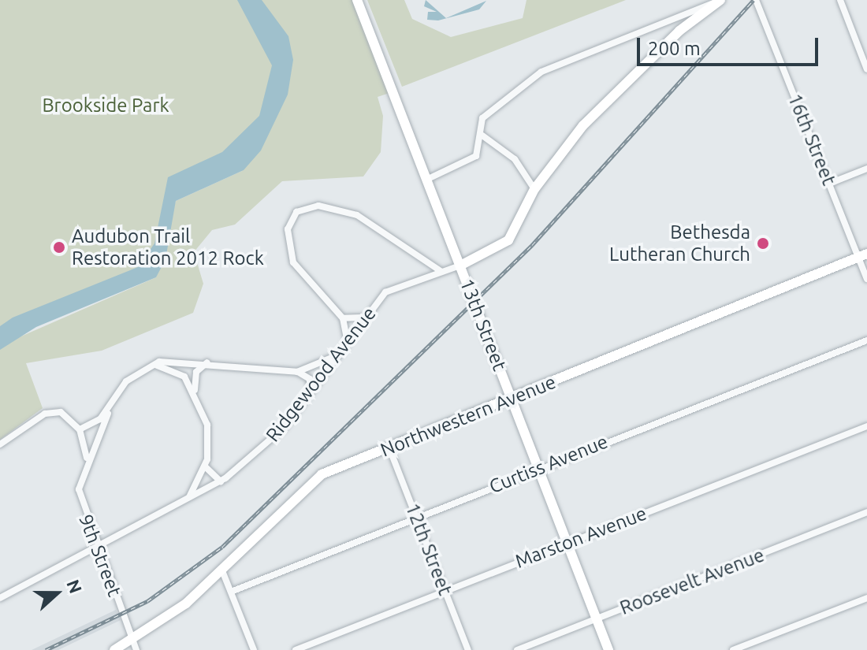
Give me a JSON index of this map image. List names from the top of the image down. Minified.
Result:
{"streets":{"street":["16th Street","13th Street","Ridgewood Avenue","Northwestern Avenue","Curtiss Avenue","Marston Avenue","12th Street","9th Street","Roosevelt Avenue"]},"crossings":[["16th Street","Northwestern Avenue"],["13th Street","Ridgewood Avenue"],["13th Street","Northwestern Avenue"],["13th Street","Curtiss Avenue"],["13th Street","Marston Avenue"],["13th Street","Roosevelt Avenue"],["Ridgewood Avenue","9th Street"],["Northwestern Avenue","12th Street"],["Northwestern Avenue","9th Street"],["Curtiss Avenue","12th Street"],["Marston Avenue","12th Street"]],"parks":["Brookside Park"],"places":["Bethesda Lutheran Church","Audubon Trail Restoration 2012 Rock"],"scale_bar":"200 m","north":"right"}
